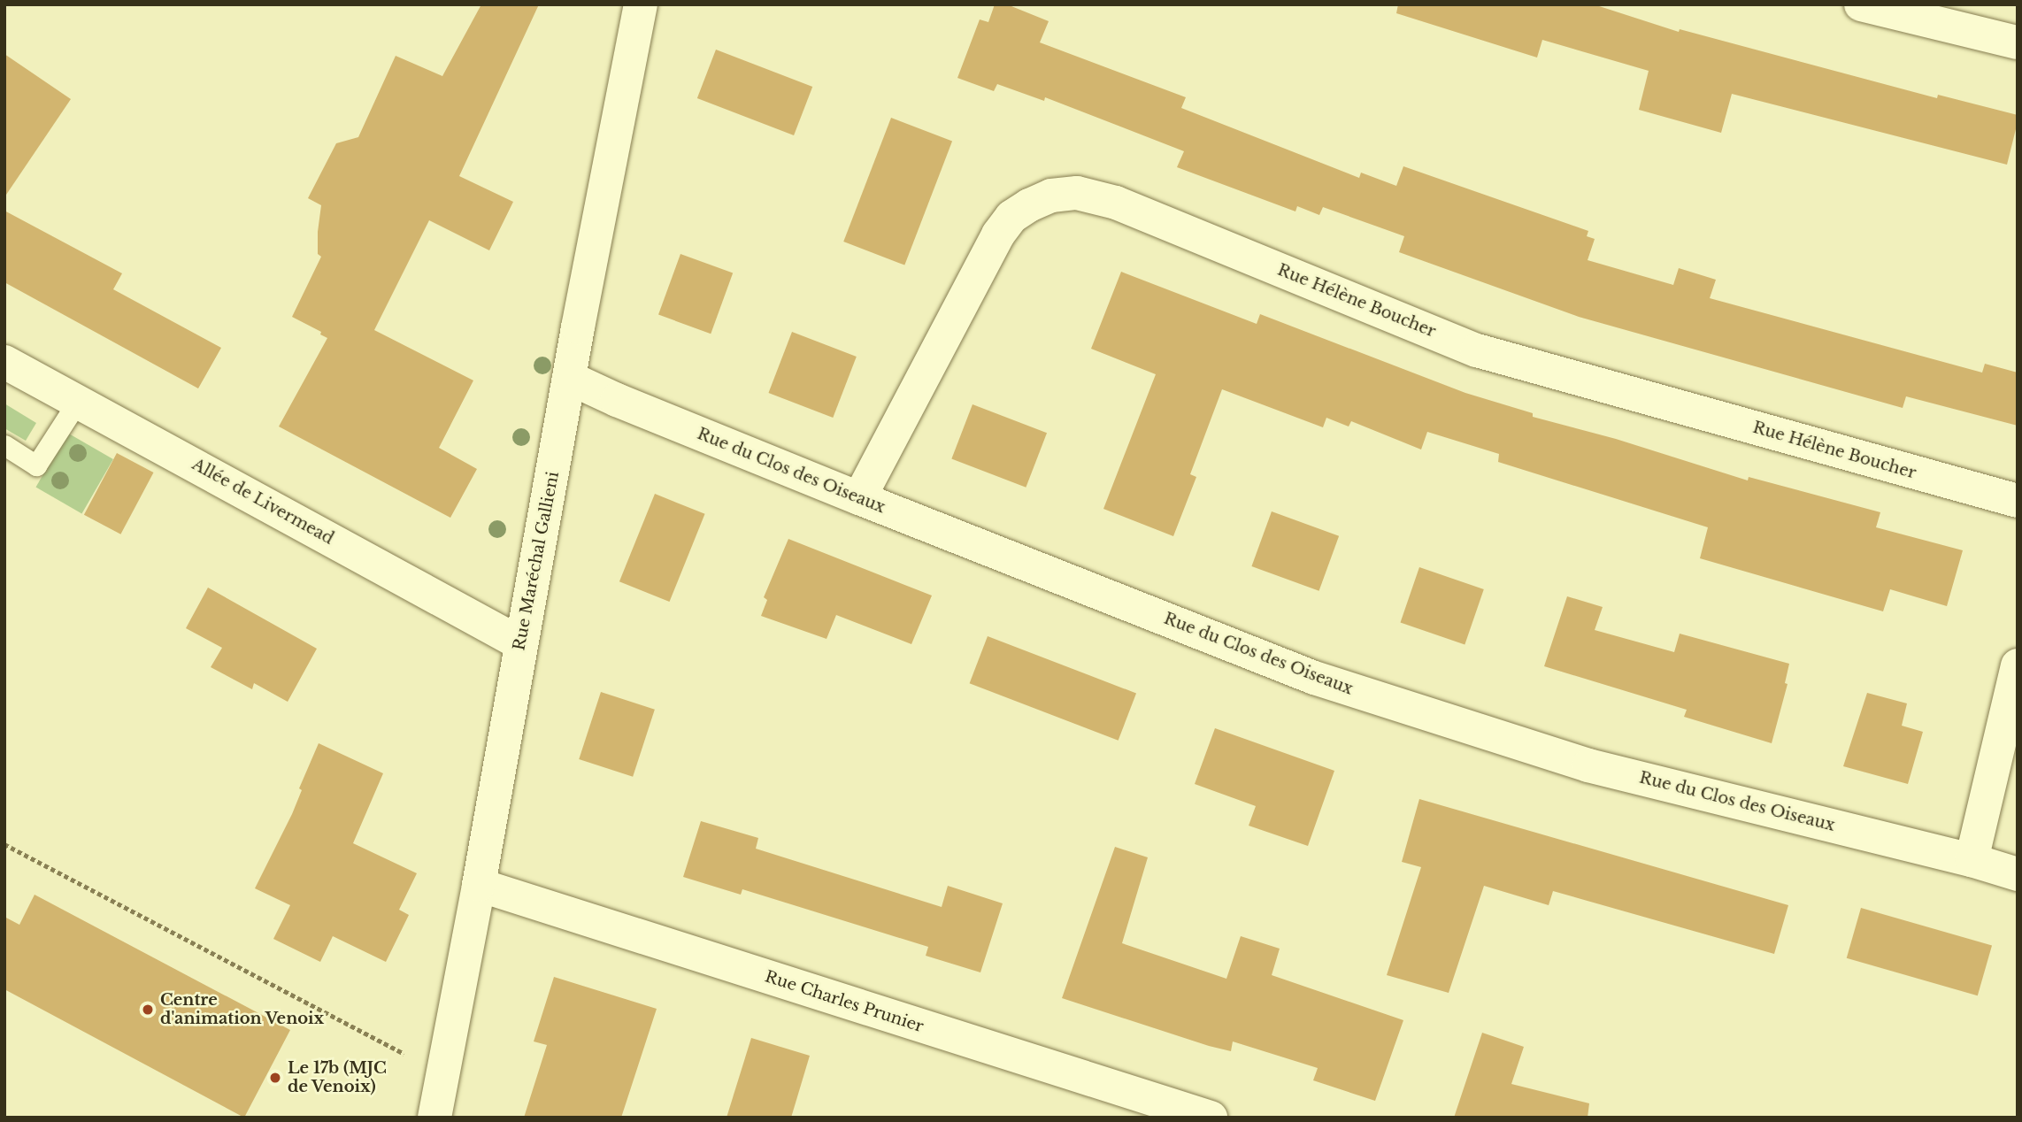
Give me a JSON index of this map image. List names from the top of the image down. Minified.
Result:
{"streets":{"street":["Rue Hélène Boucher","Rue du Clos des Oiseaux","Allée de Livermead","Rue Maréchal Gallieni","Rue Charles Prunier"]},"crossings":[["Rue Hélène Boucher","Rue du Clos des Oiseaux"],["Rue du Clos des Oiseaux","Rue Maréchal Gallieni"],["Allée de Livermead","Rue Maréchal Gallieni"],["Rue Maréchal Gallieni","Rue Charles Prunier"]],"places":["Centre d'animation Venoix","Le 17b (MJC de Venoix)"]}
